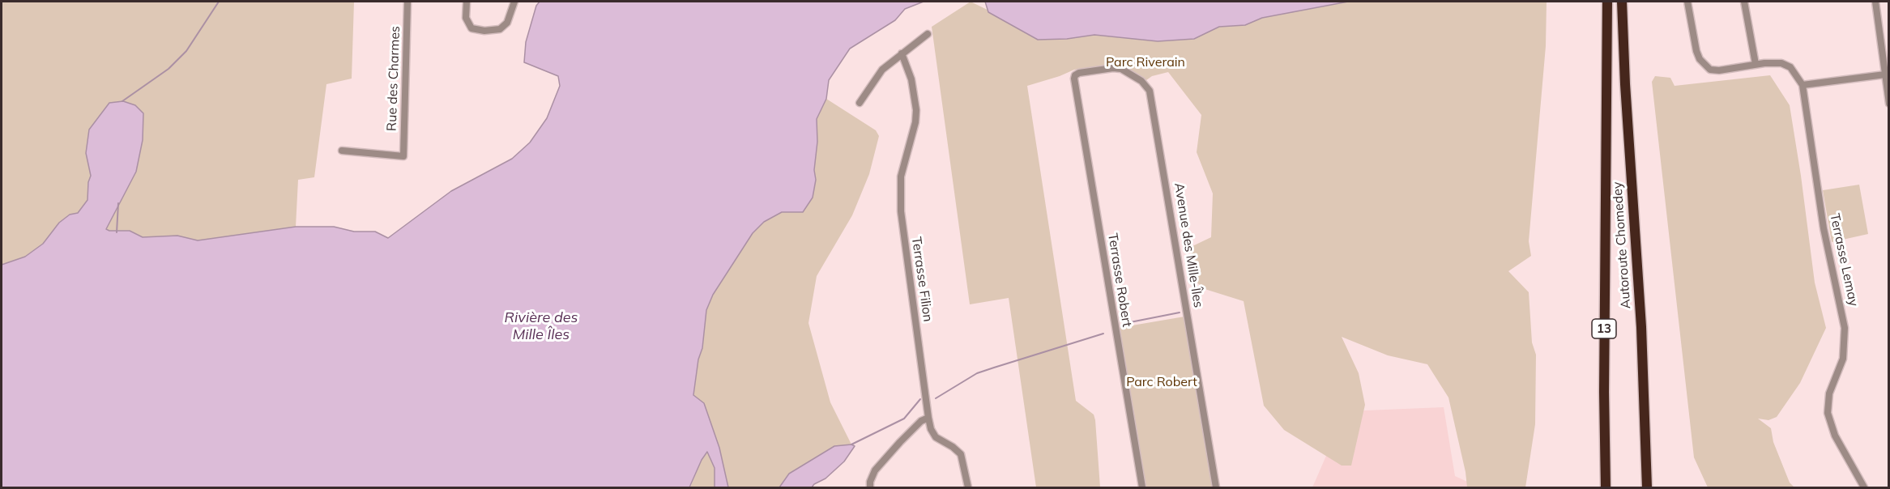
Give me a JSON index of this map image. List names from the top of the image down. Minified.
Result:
{"streets":{"highway":["Autoroute Chomedey","13"],"street":["Rue des Charmes","Avenue des Mille-Îles","Terrasse Lemay","Terrasse Filion","Terrasse Robert"]},"crossings":[["Avenue des Mille-Îles","Terrasse Robert"]],"water":["Rivière des Mille Îles"],"parks":["Parc Riverain","Parc Robert"]}
